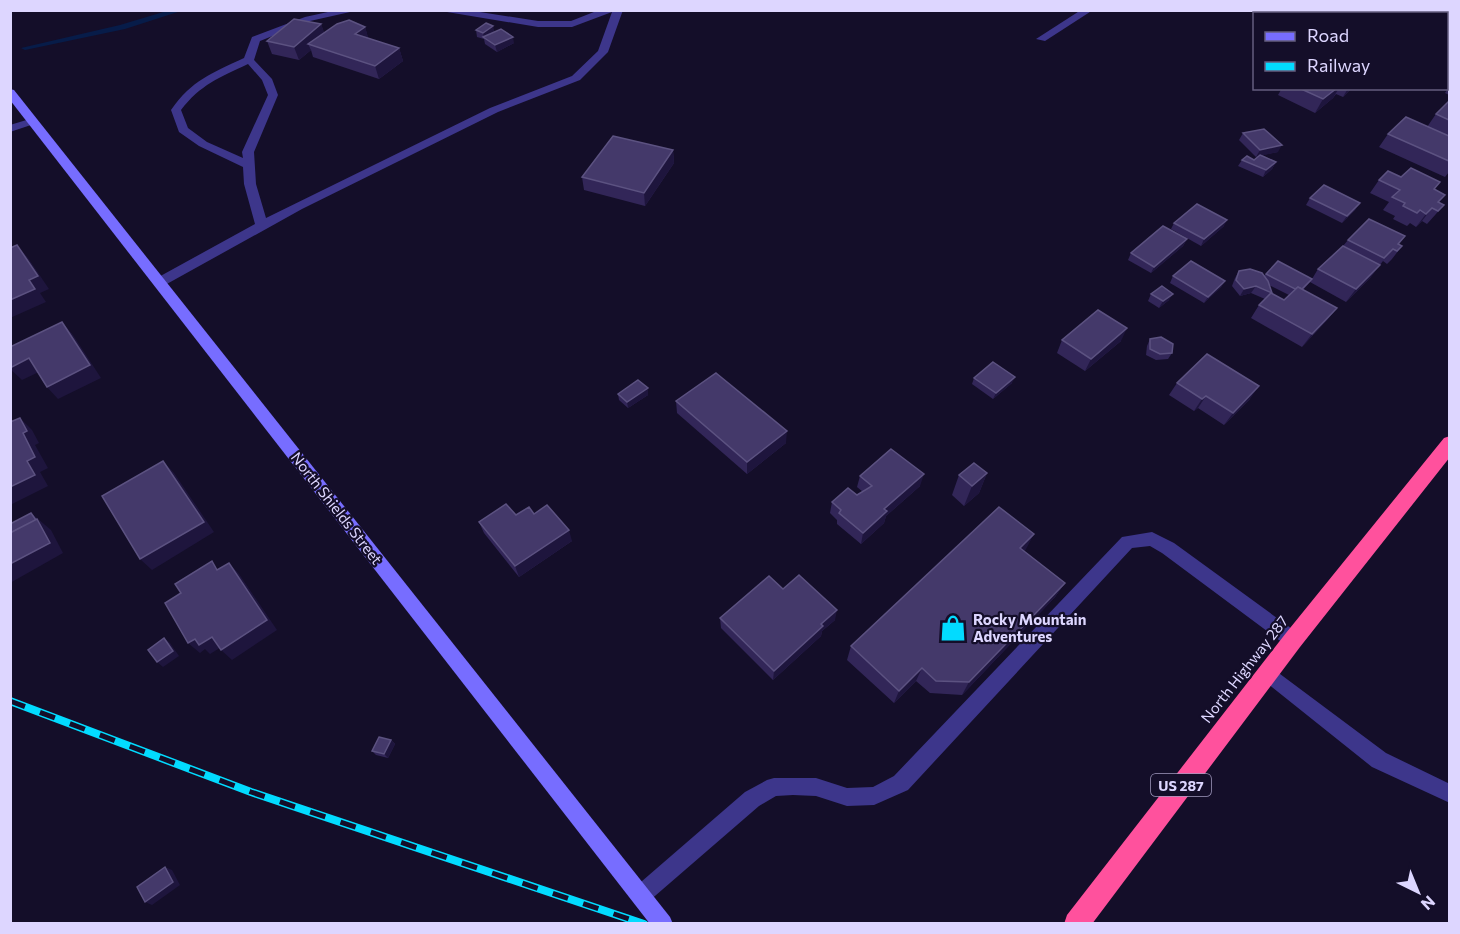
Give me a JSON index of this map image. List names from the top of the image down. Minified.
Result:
{"streets":{"highway":["North Highway 287","US 287"],"main road":["North Shields Street"]},"places":{"shop":["Rocky Mountain Adventures"]},"legend":["Road","Railway"],"north":"bottom right"}
